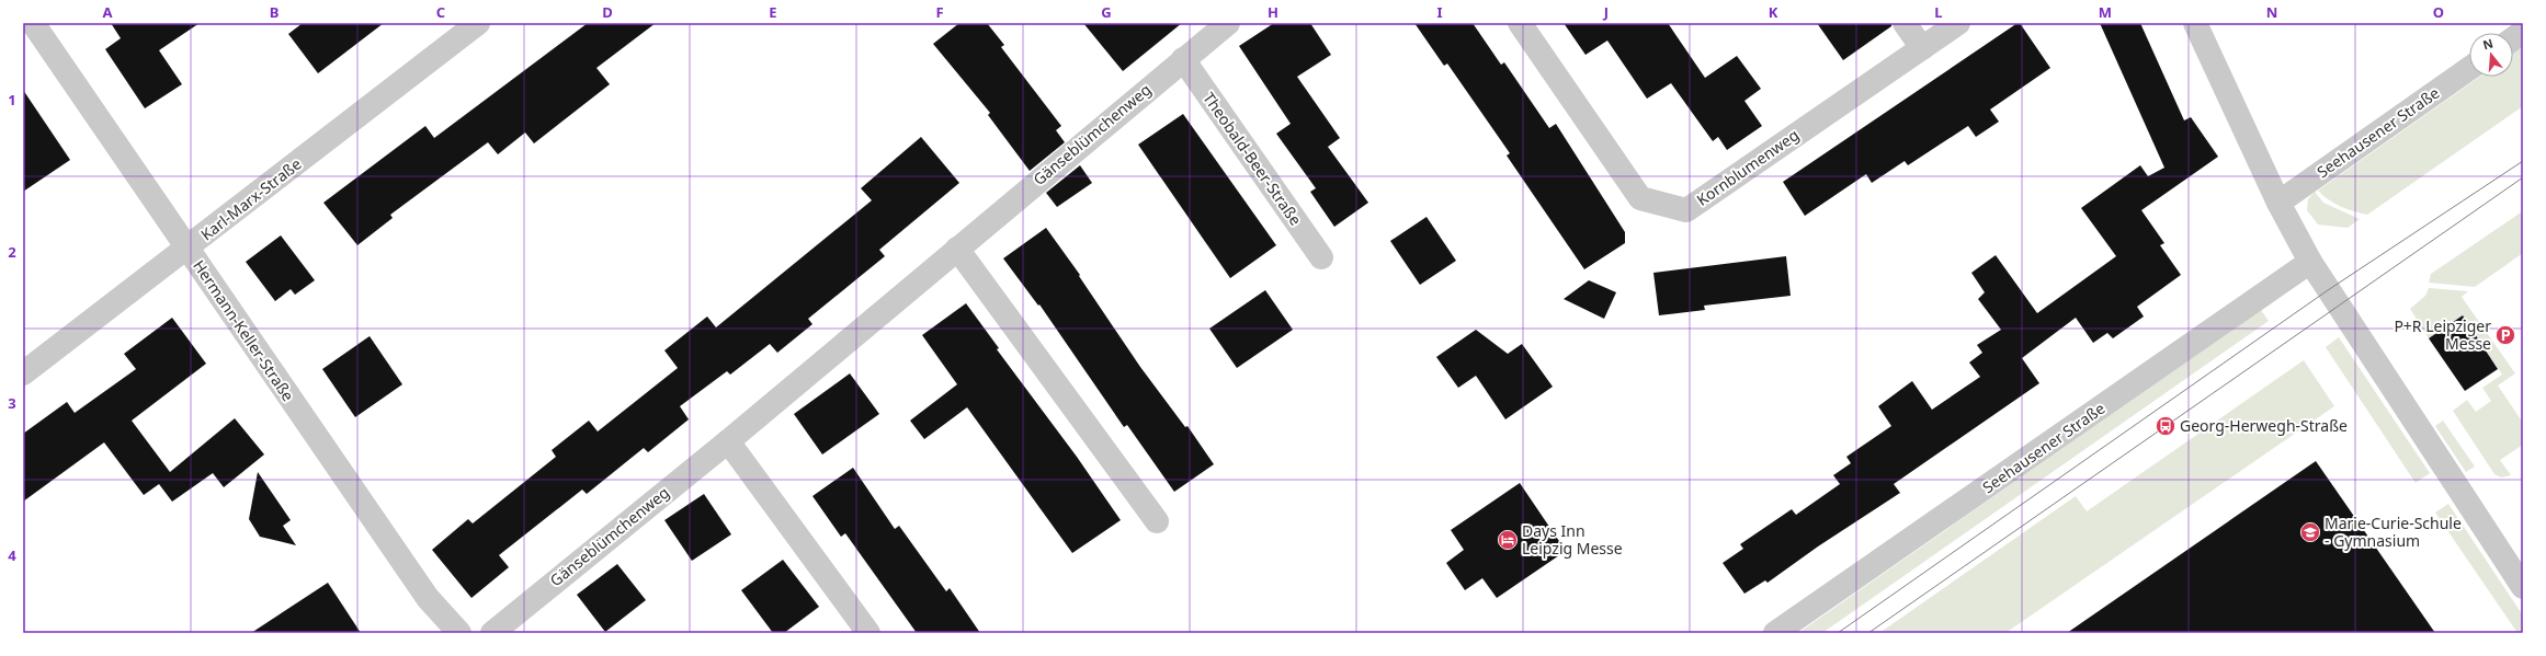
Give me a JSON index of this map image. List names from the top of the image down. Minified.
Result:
{"streets":{"street":["Seehausener Straße","Gänseblümchenweg","Theobald-Beer-Straße","Kornblumenweg","Karl-Marx-Straße","Hermann-Keller-Straße"]},"crossings":[["Gänseblümchenweg","Theobald-Beer-Straße"],["Karl-Marx-Straße","Hermann-Keller-Straße"]],"places":{"parking":["P+R Leipziger Messe"],"bus stop":["Georg-Herwegh-Straße"],"school or university":["Marie-Curie-Schule - Gymnasium"],"hotel":["Days Inn Leipzig Messe"]},"north":"top","grid":{"columns":["A","B","C","D","E","F","G","H","I","J","K","L","M","N","O"],"rows":["1","2","3","4"]}}
